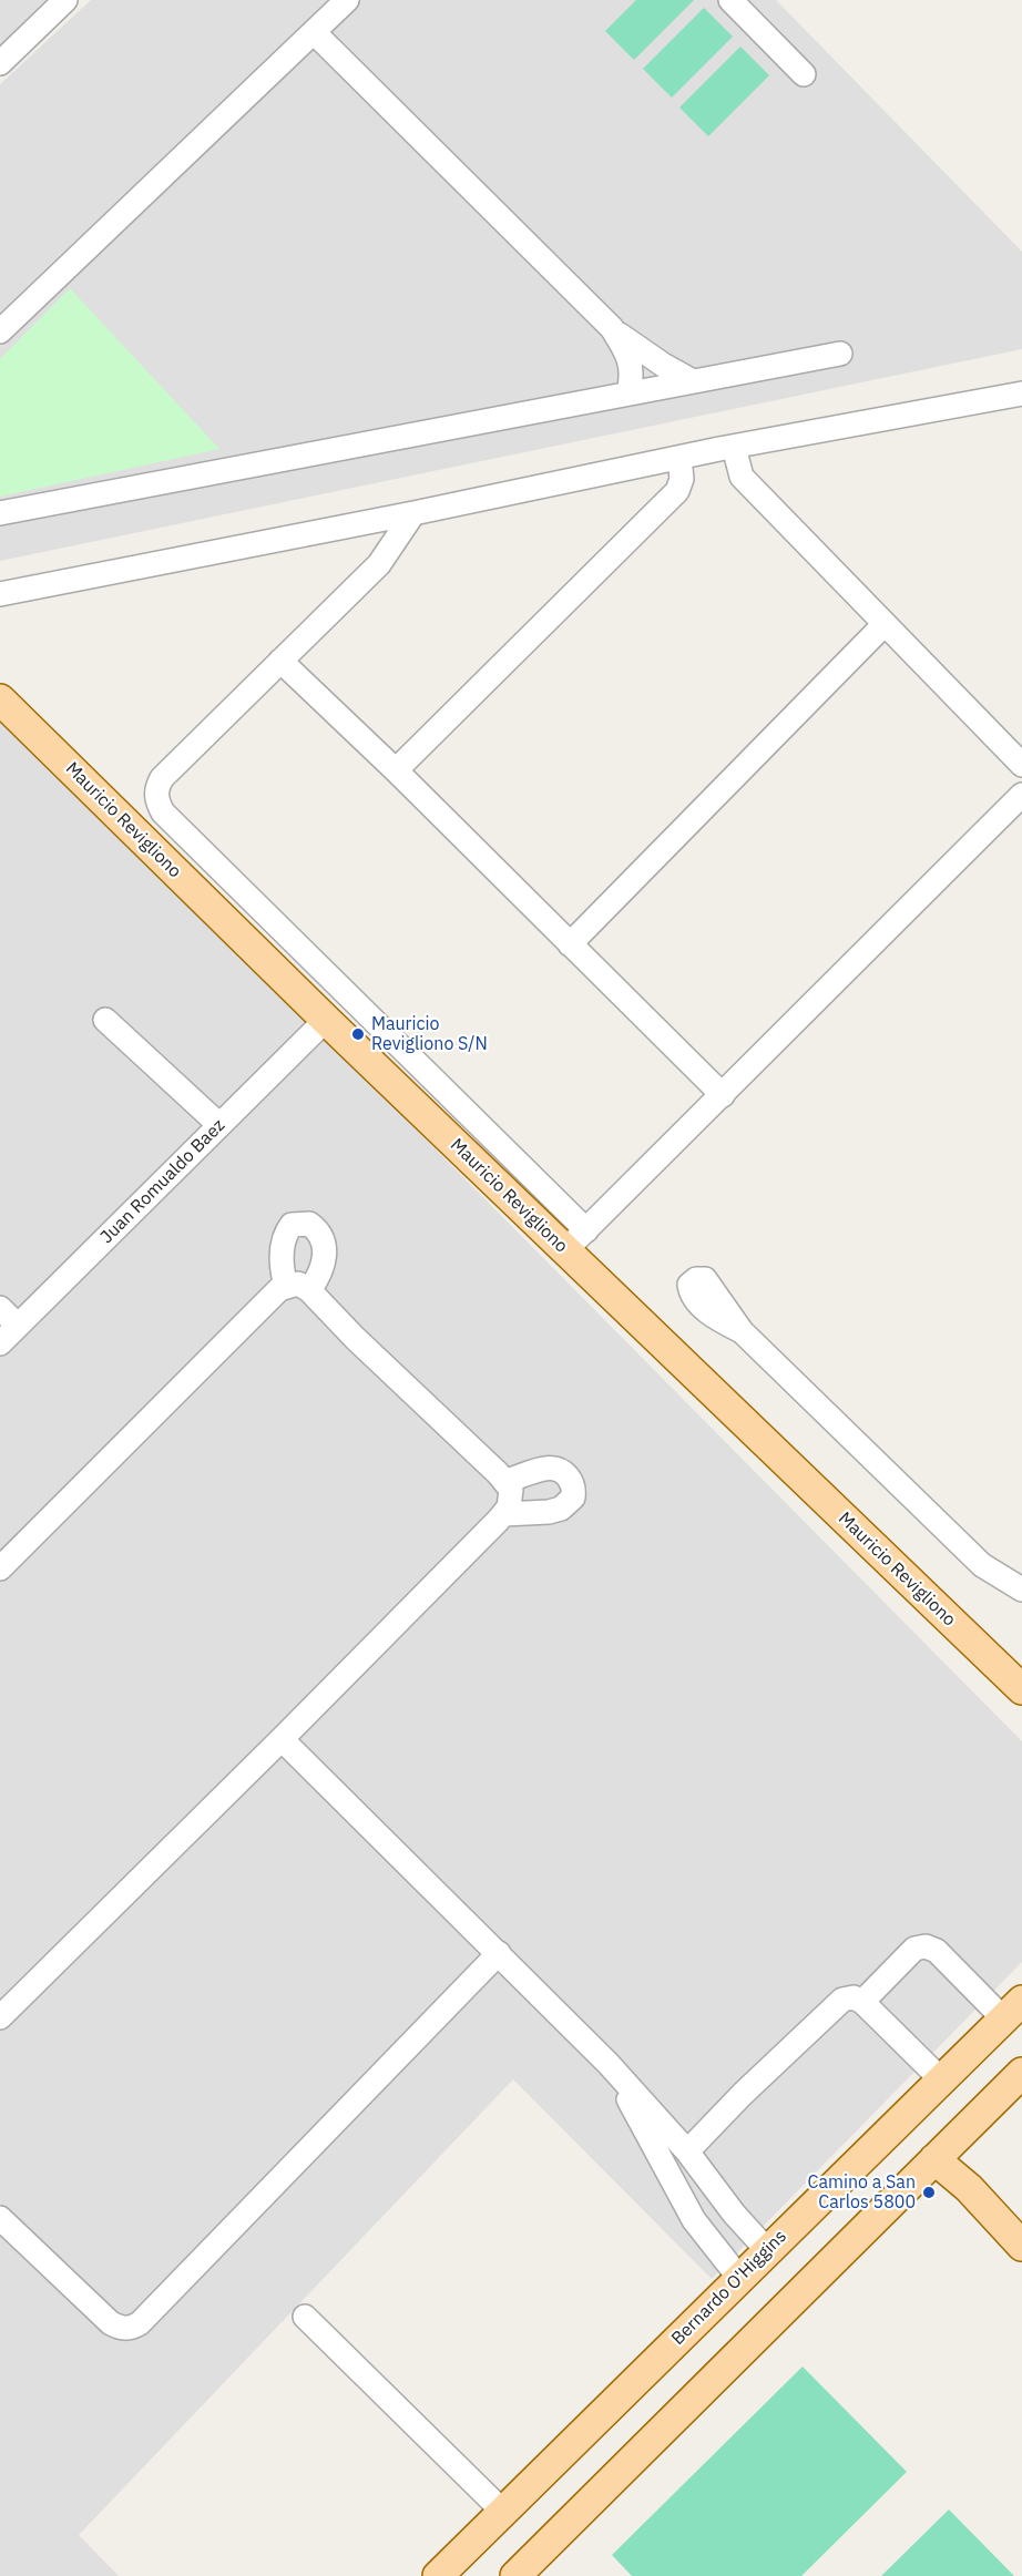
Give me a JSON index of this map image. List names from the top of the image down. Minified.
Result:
{"streets":{"main road":["Mauricio Revigliono","Bernardo O'Higgins"],"street":["Juan Romualdo Baez"]},"crossings":[["Mauricio Revigliono","Juan Romualdo Baez"]],"places":["Mauricio Revigliono S/N","Camino a San Carlos 5800"]}
